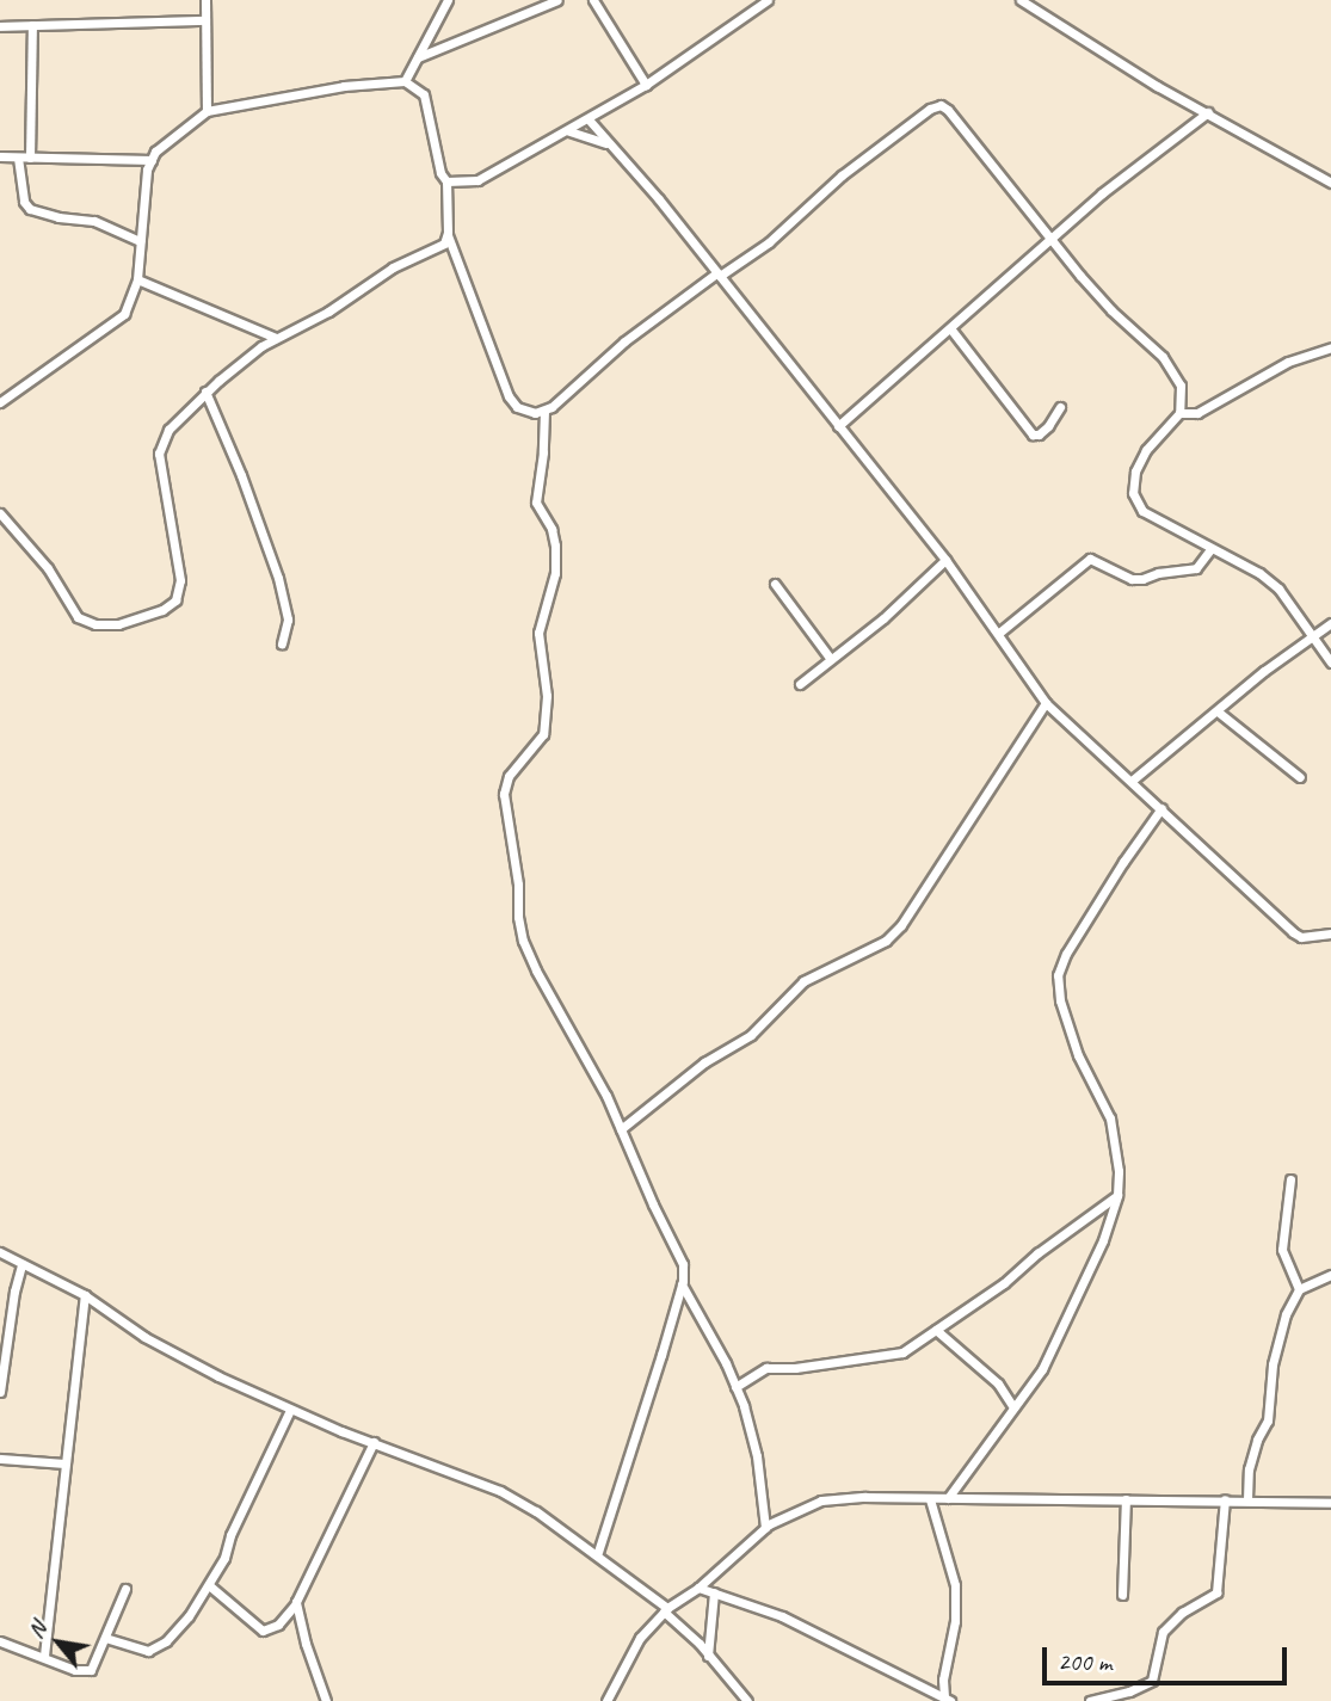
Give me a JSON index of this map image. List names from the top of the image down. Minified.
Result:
{"scale_bar":"200 m","north":"top left"}
